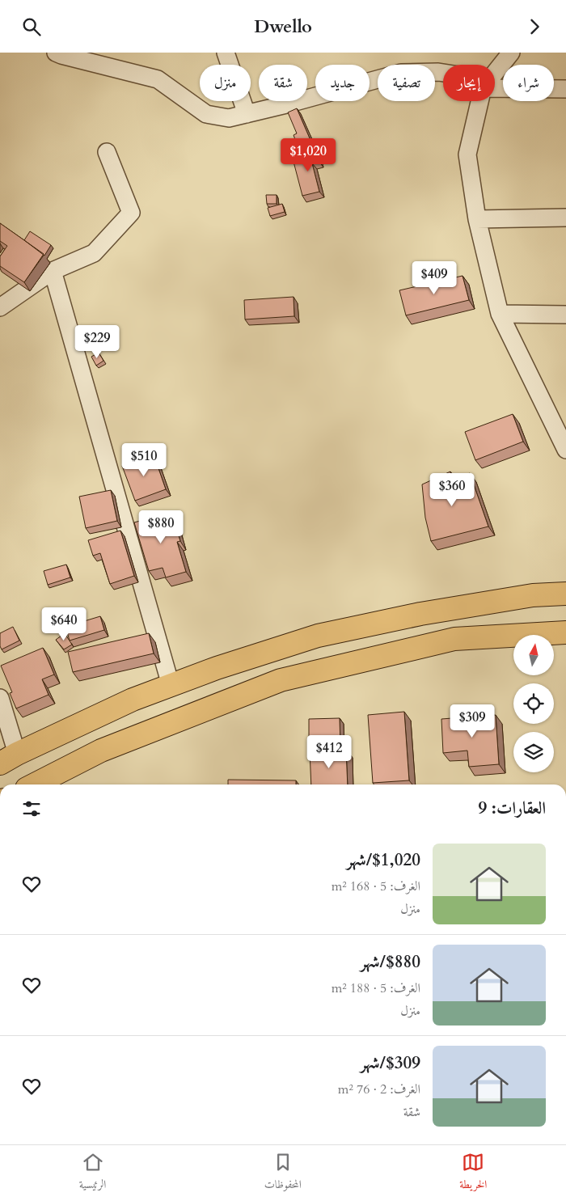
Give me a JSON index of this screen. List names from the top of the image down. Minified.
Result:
{"north":"top","page":{"header":"Dwello","chip":["شراء","إيجار","تصفية","جديد","شقة","منزل"],"price":["$1,020","$409","$229","$510","$360","$880","$640","$309","$412"],"heading":"العقارات: 9","list":[{"name":"$1,020/شهر","note":"الغرف: 5 · 168 m² · منزل"},{"name":"$880/شهر","note":"الغرف: 5 · 188 m² · منزل"},{"name":"$309/شهر","note":"الغرف: 2 · 76 m² · شقة"}],"tabs":["الخريطة","المحفوظات","الرئيسية"]}}
